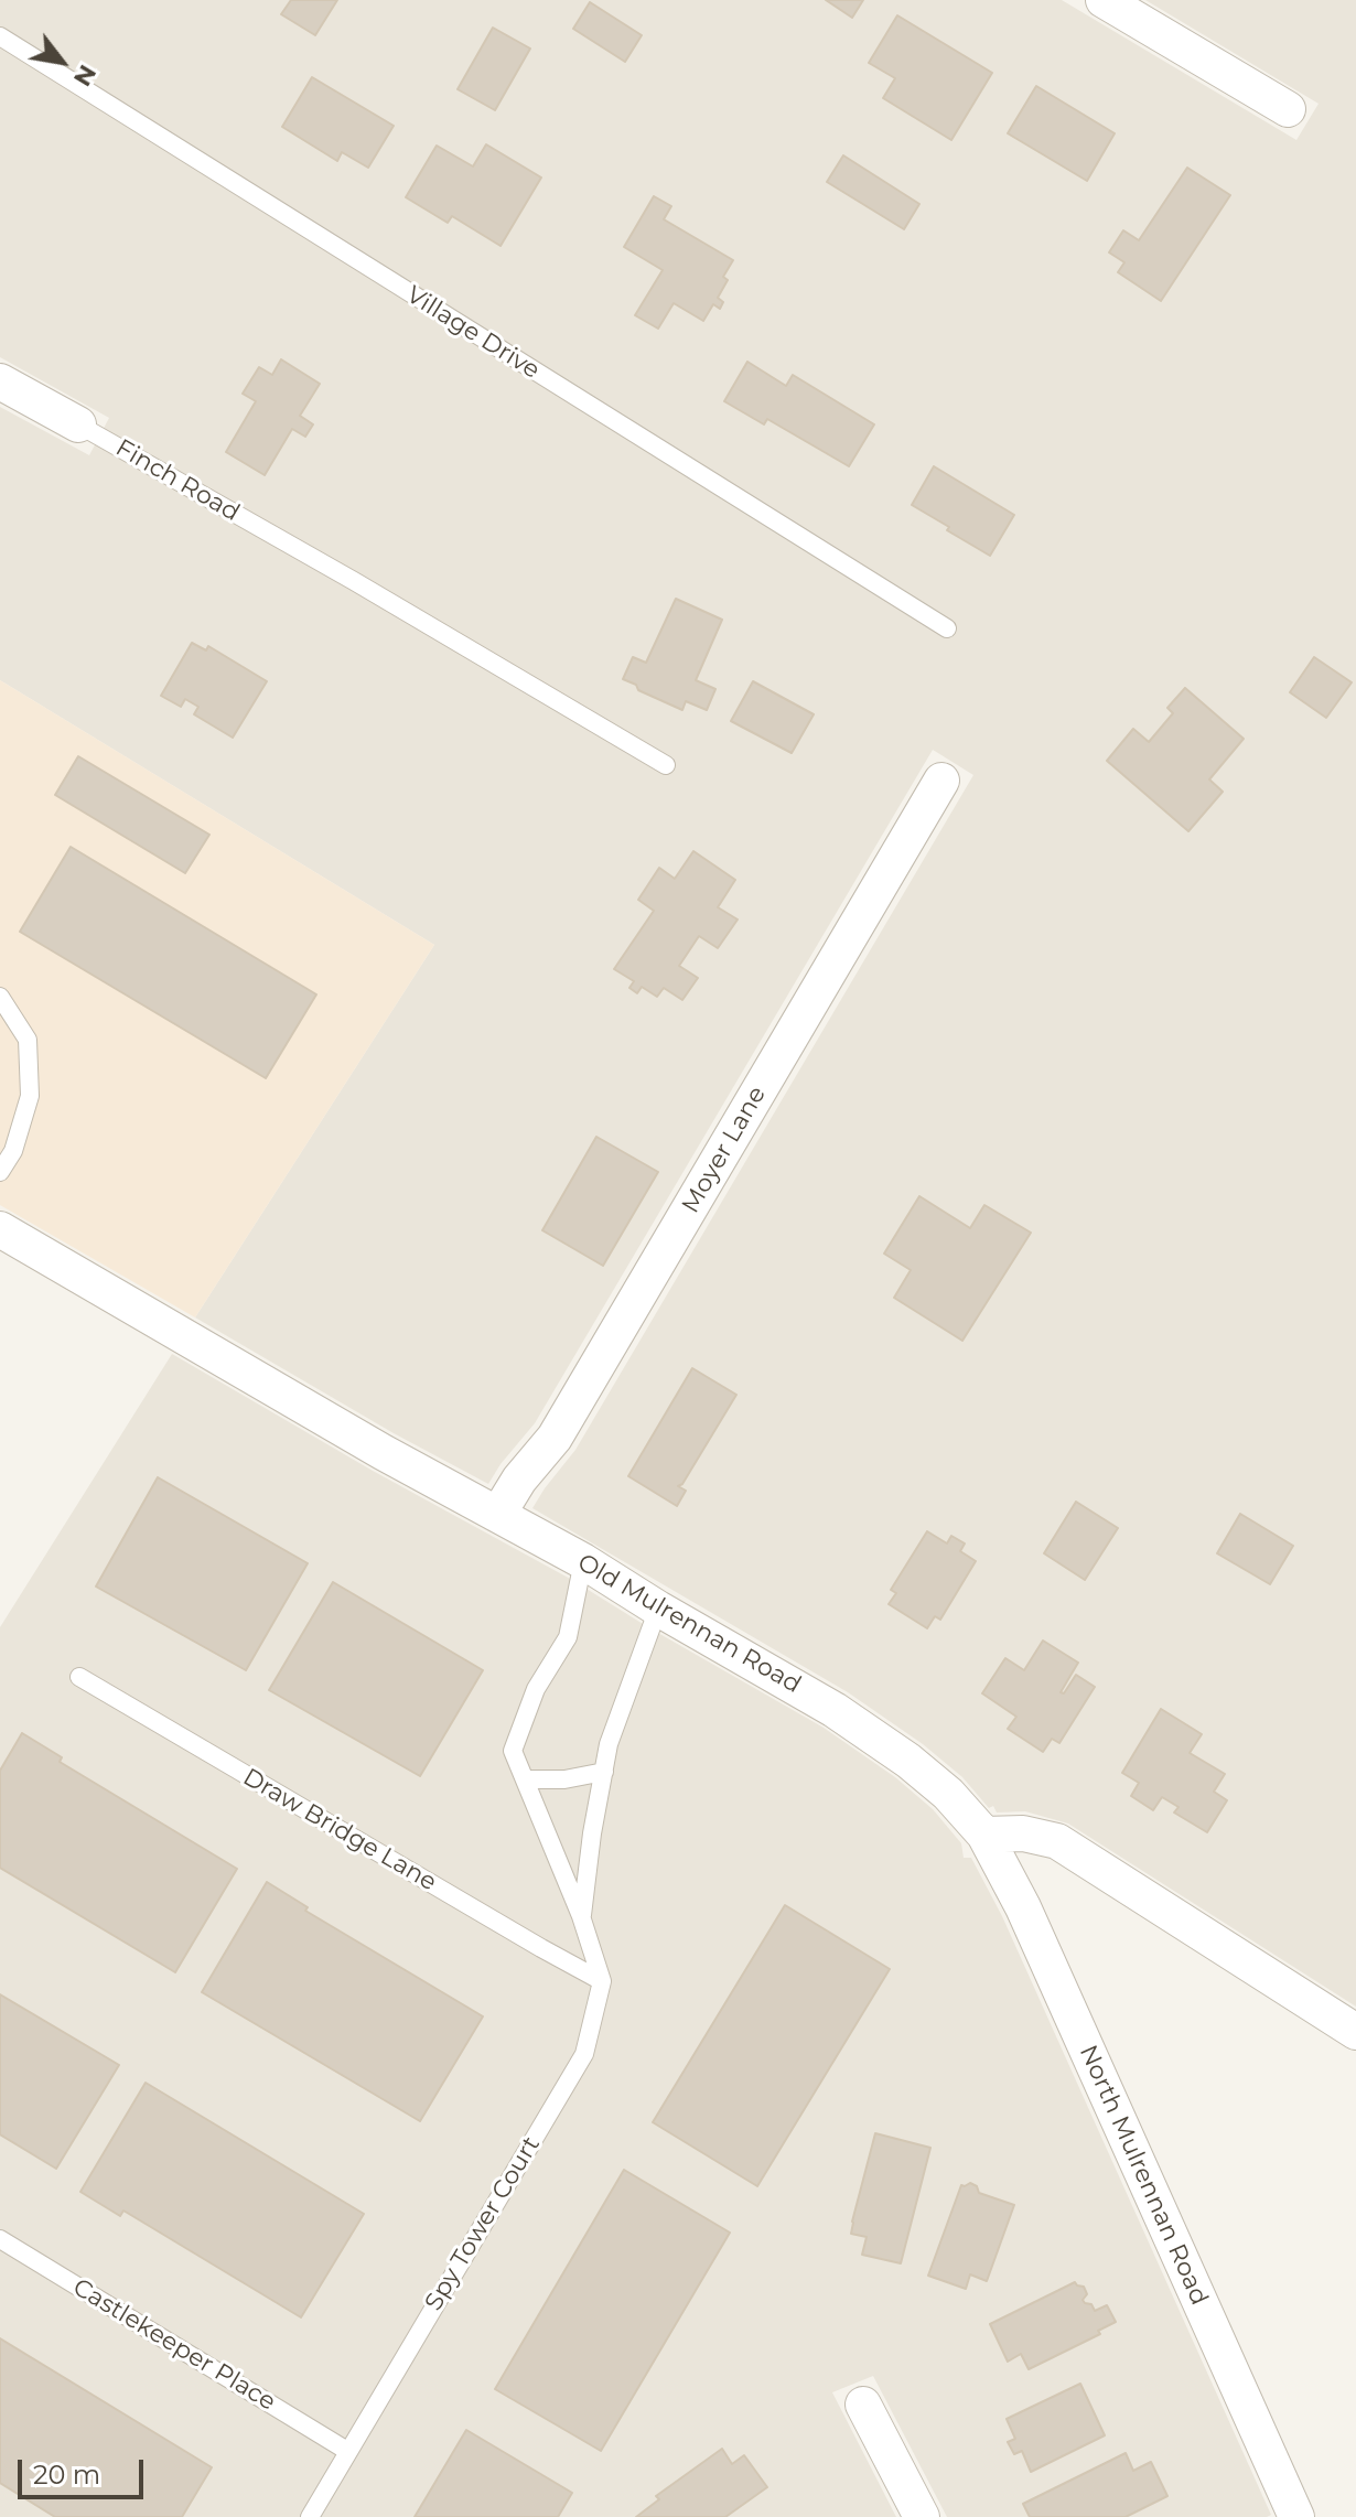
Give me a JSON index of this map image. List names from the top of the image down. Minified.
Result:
{"streets":{"street":["Finch Road","Moyer Lane","Old Mulrennan Road","North Mulrennan Road"],"lane":["Village Drive","Draw Bridge Lane","Spy Tower Court","Castlekeeper Place"]},"crossings":[["Moyer Lane","Old Mulrennan Road"],["Old Mulrennan Road","North Mulrennan Road"],["Draw Bridge Lane","Spy Tower Court"],["Spy Tower Court","Castlekeeper Place"]],"scale_bar":"20 m","north":"bottom right"}
